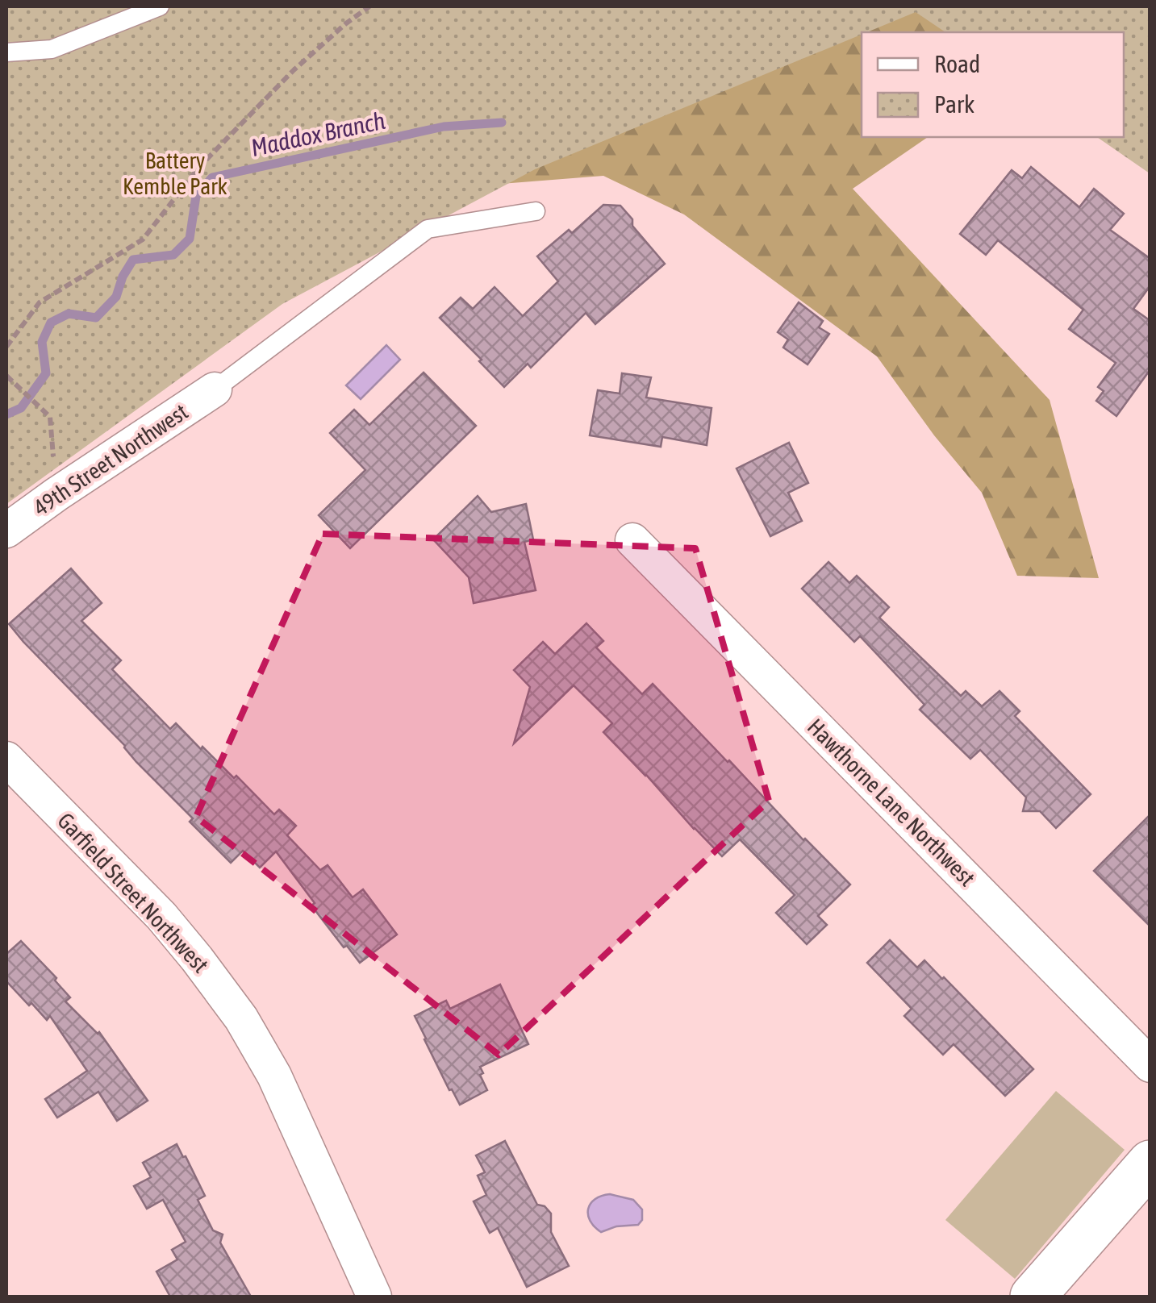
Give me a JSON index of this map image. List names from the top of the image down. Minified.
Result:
{"streets":{"street":["49th Street Northwest","Hawthorne Lane Northwest","Garfield Street Northwest"]},"water":["Maddox Branch"],"parks":["Battery Kemble Park"],"legend":["Road","Park"]}
